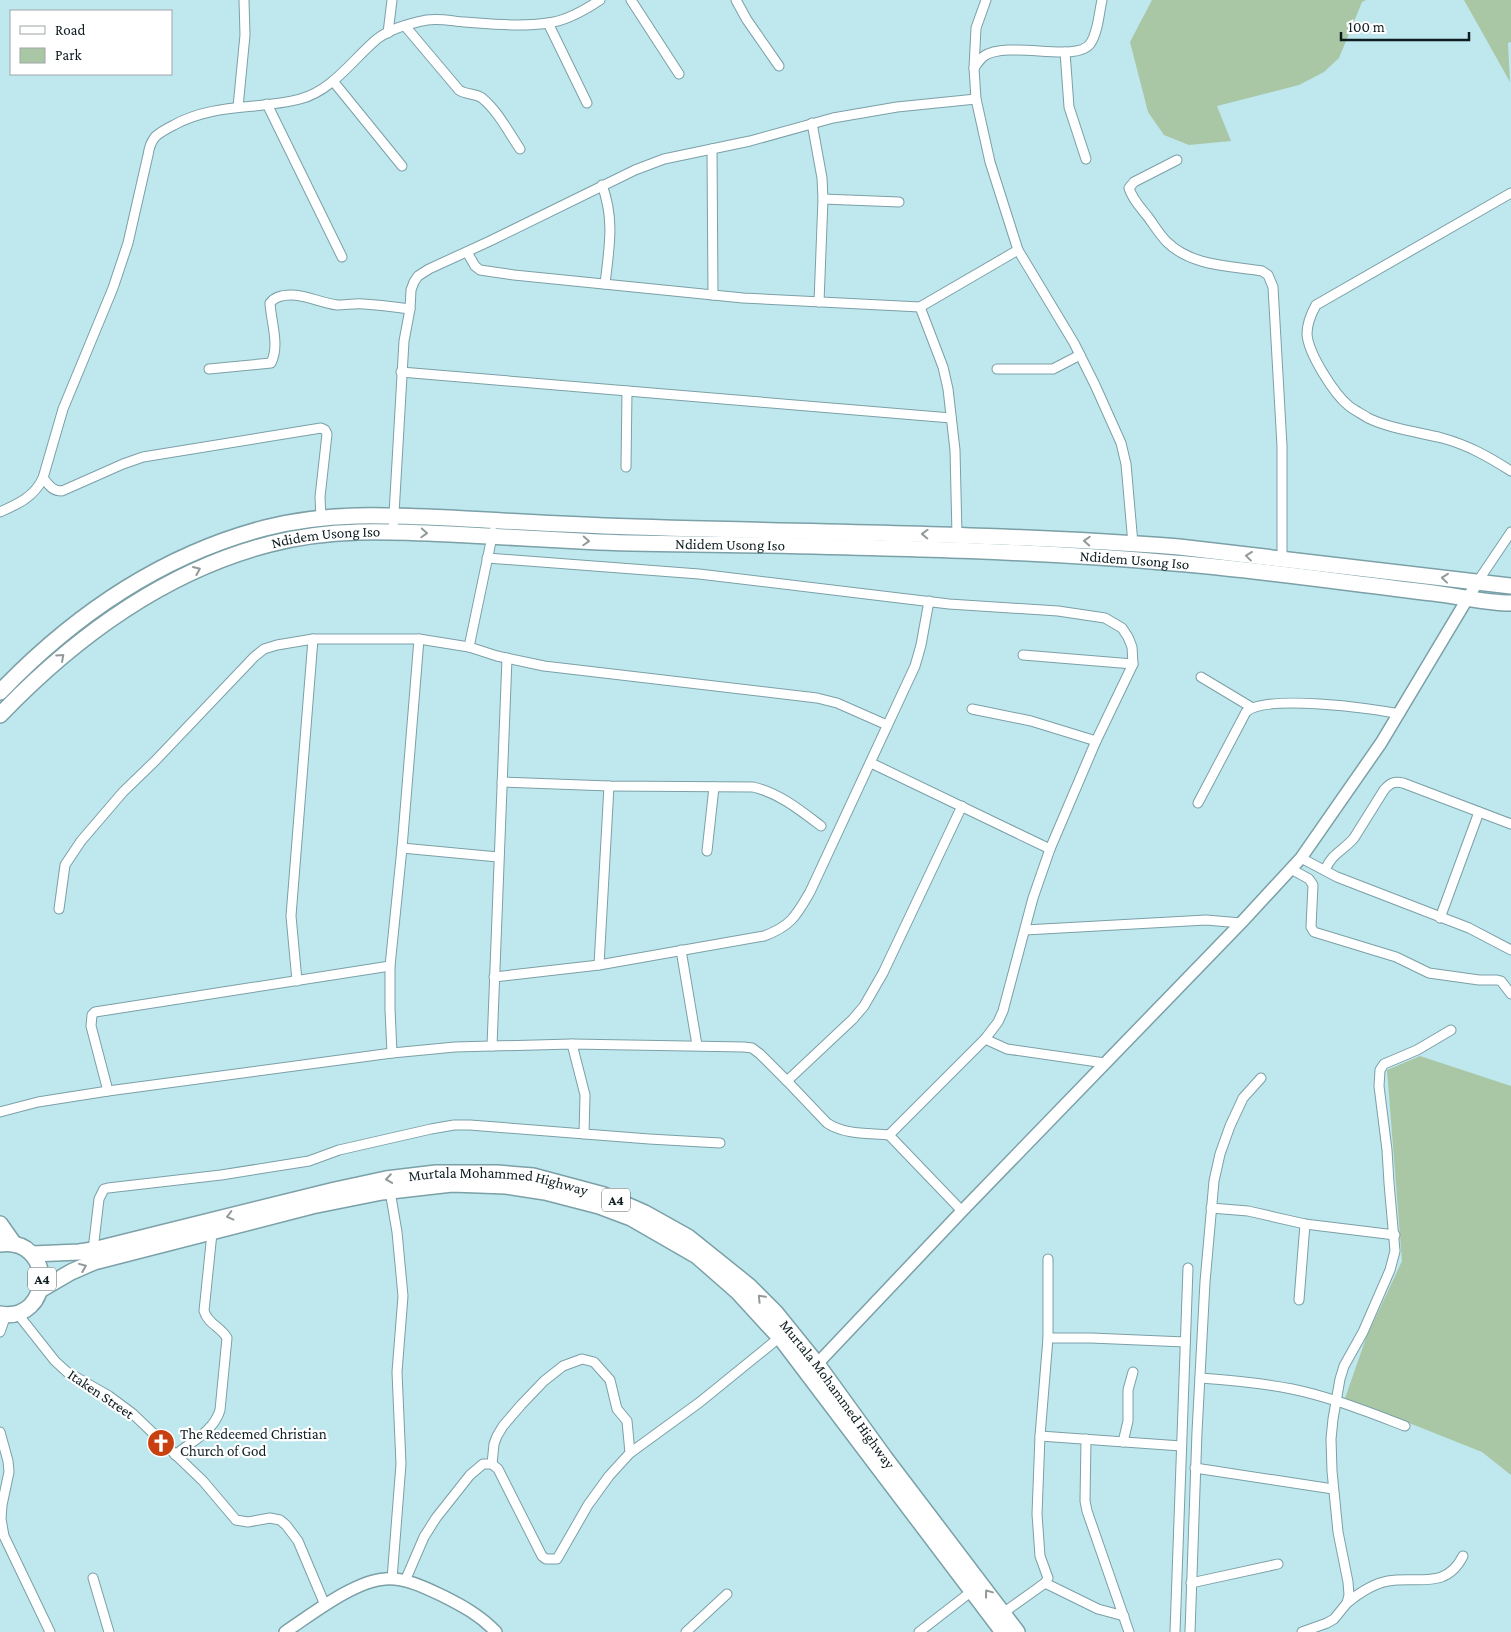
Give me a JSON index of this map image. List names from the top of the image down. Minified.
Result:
{"streets":{"highway":["Ndidem Usong Iso","Murtala Mohammed Highway","A4"],"street":["Itaken Street"]},"crossings":[["Murtala Mohammed Highway","A4"],["A4","Itaken Street"]],"places":{"church":["The Redeemed Christian Church of God"]},"legend":["Road","Park"],"scale_bar":"100 m"}
